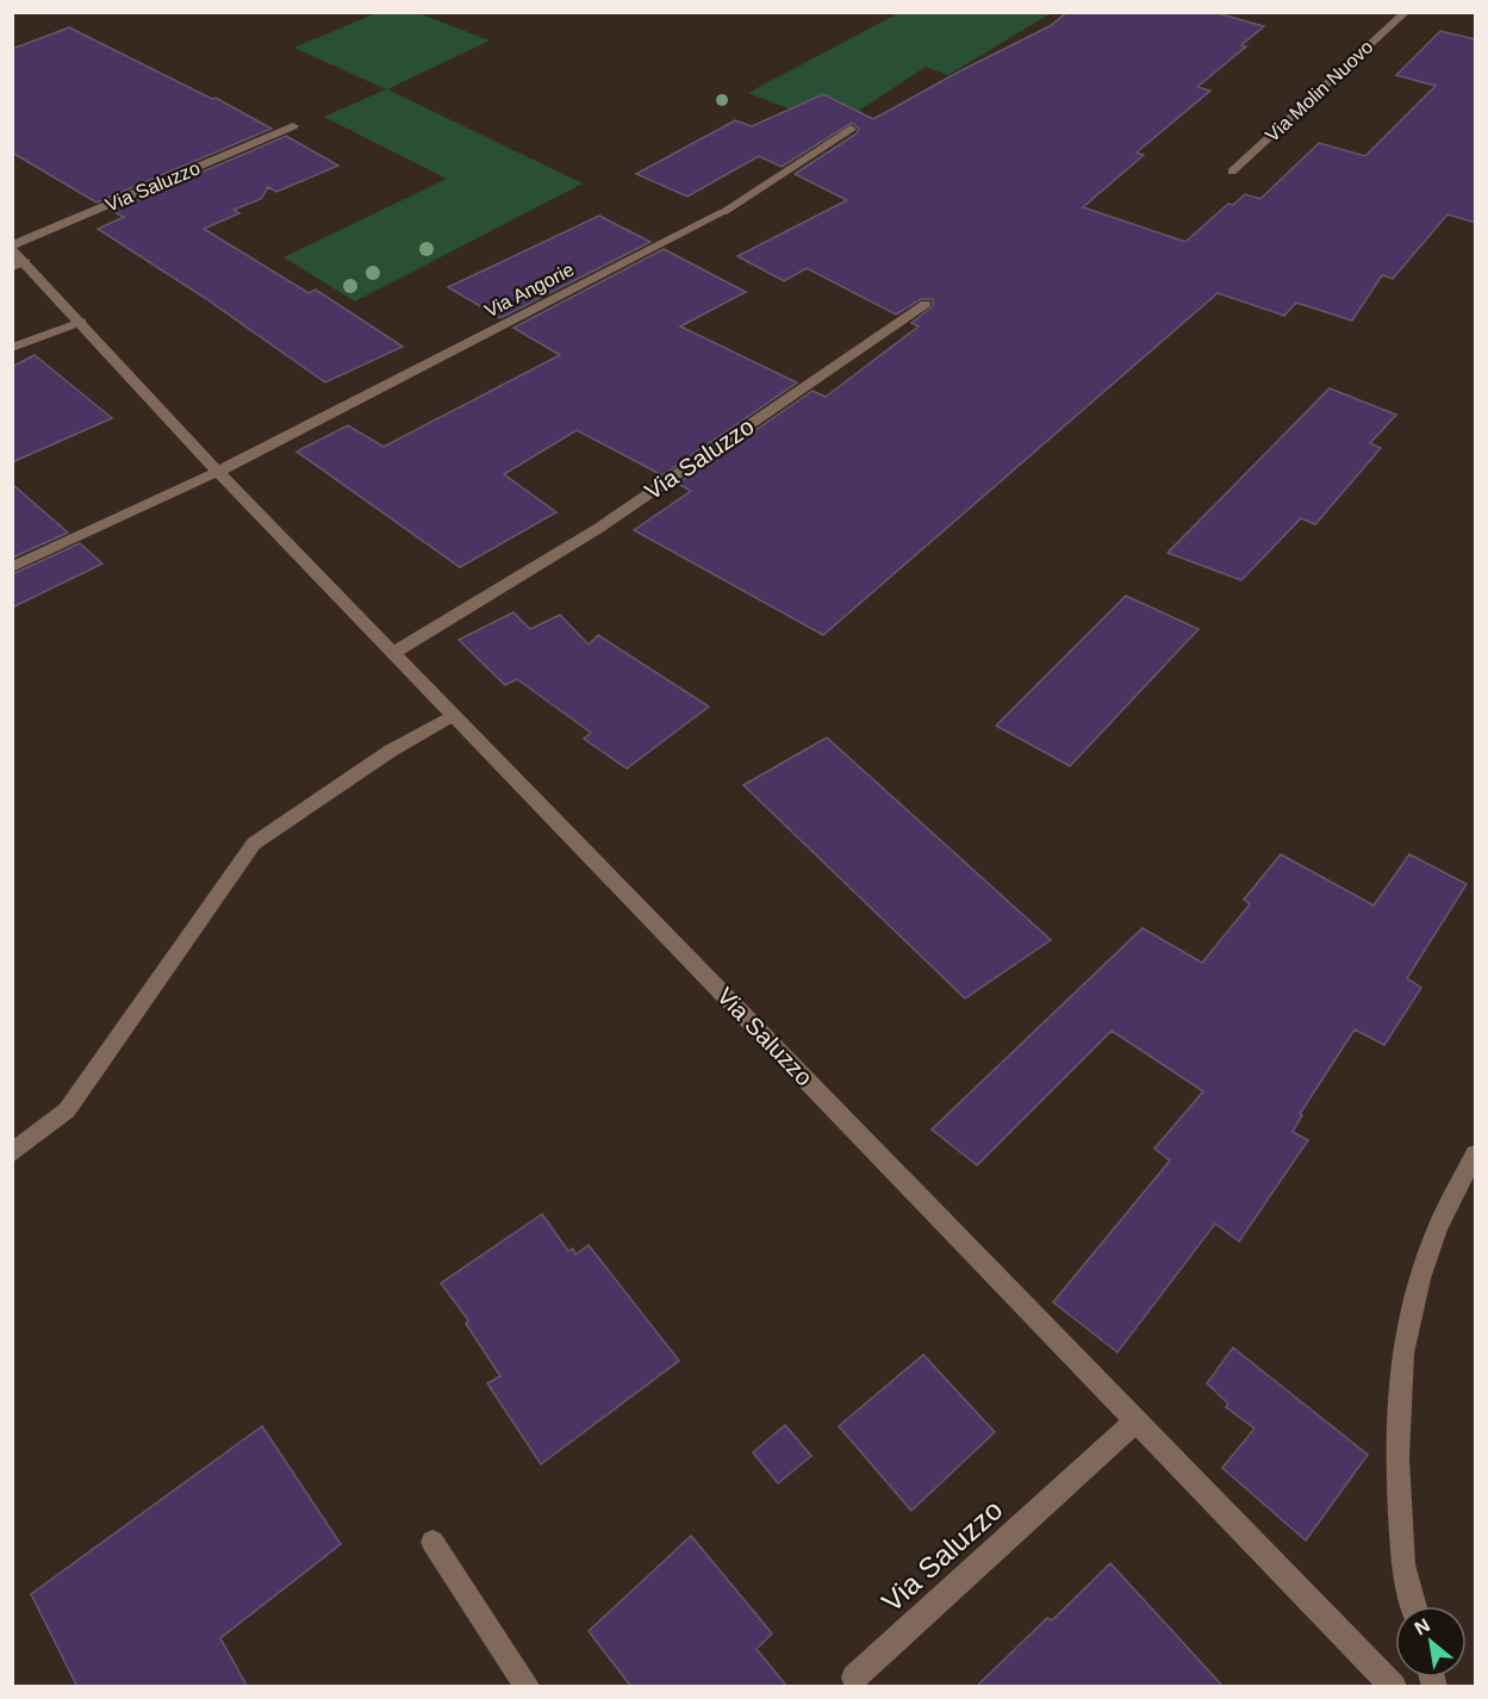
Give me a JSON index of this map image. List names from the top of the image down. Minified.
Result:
{"streets":{"street":["Via Molin Nuovo","Via Saluzzo","Via Angorie"]},"crossings":[["Via Saluzzo","Via Angorie"]],"north":"top left"}
